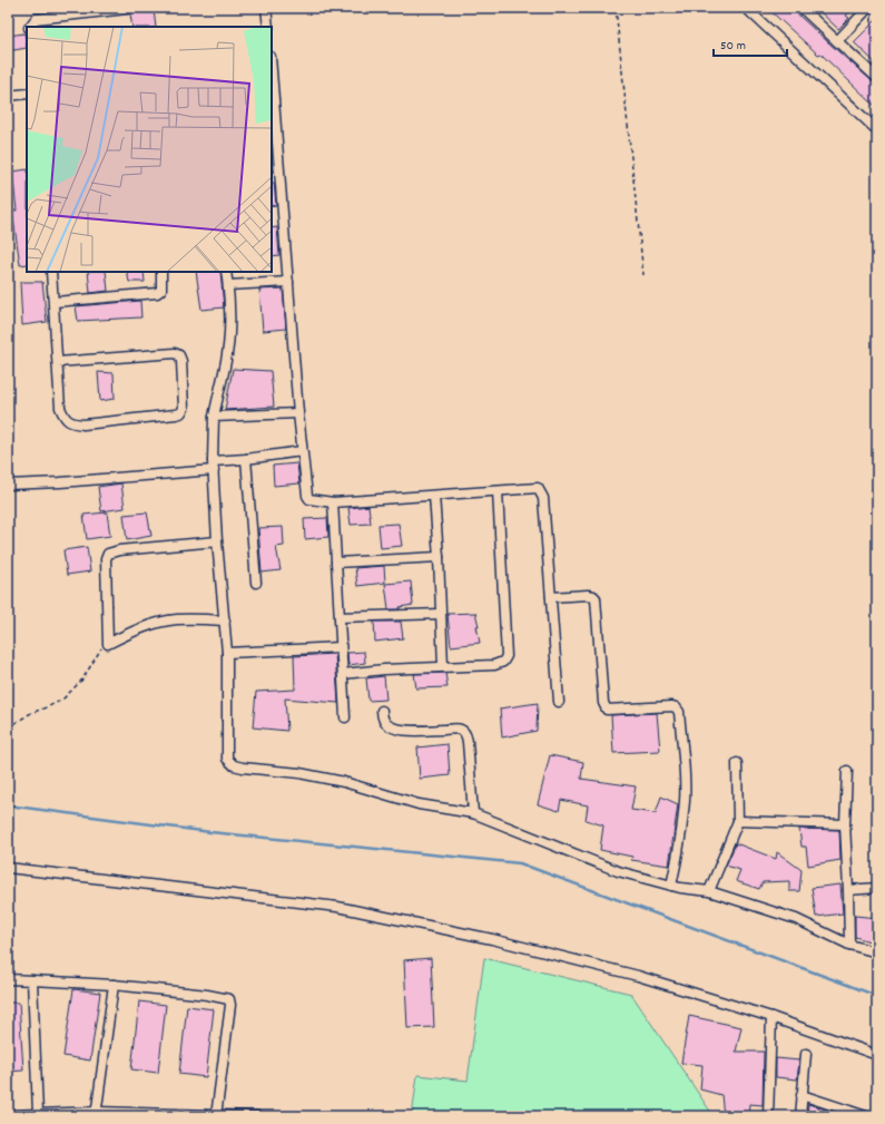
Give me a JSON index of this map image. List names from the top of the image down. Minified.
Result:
{"scale_bar":"50 m"}
